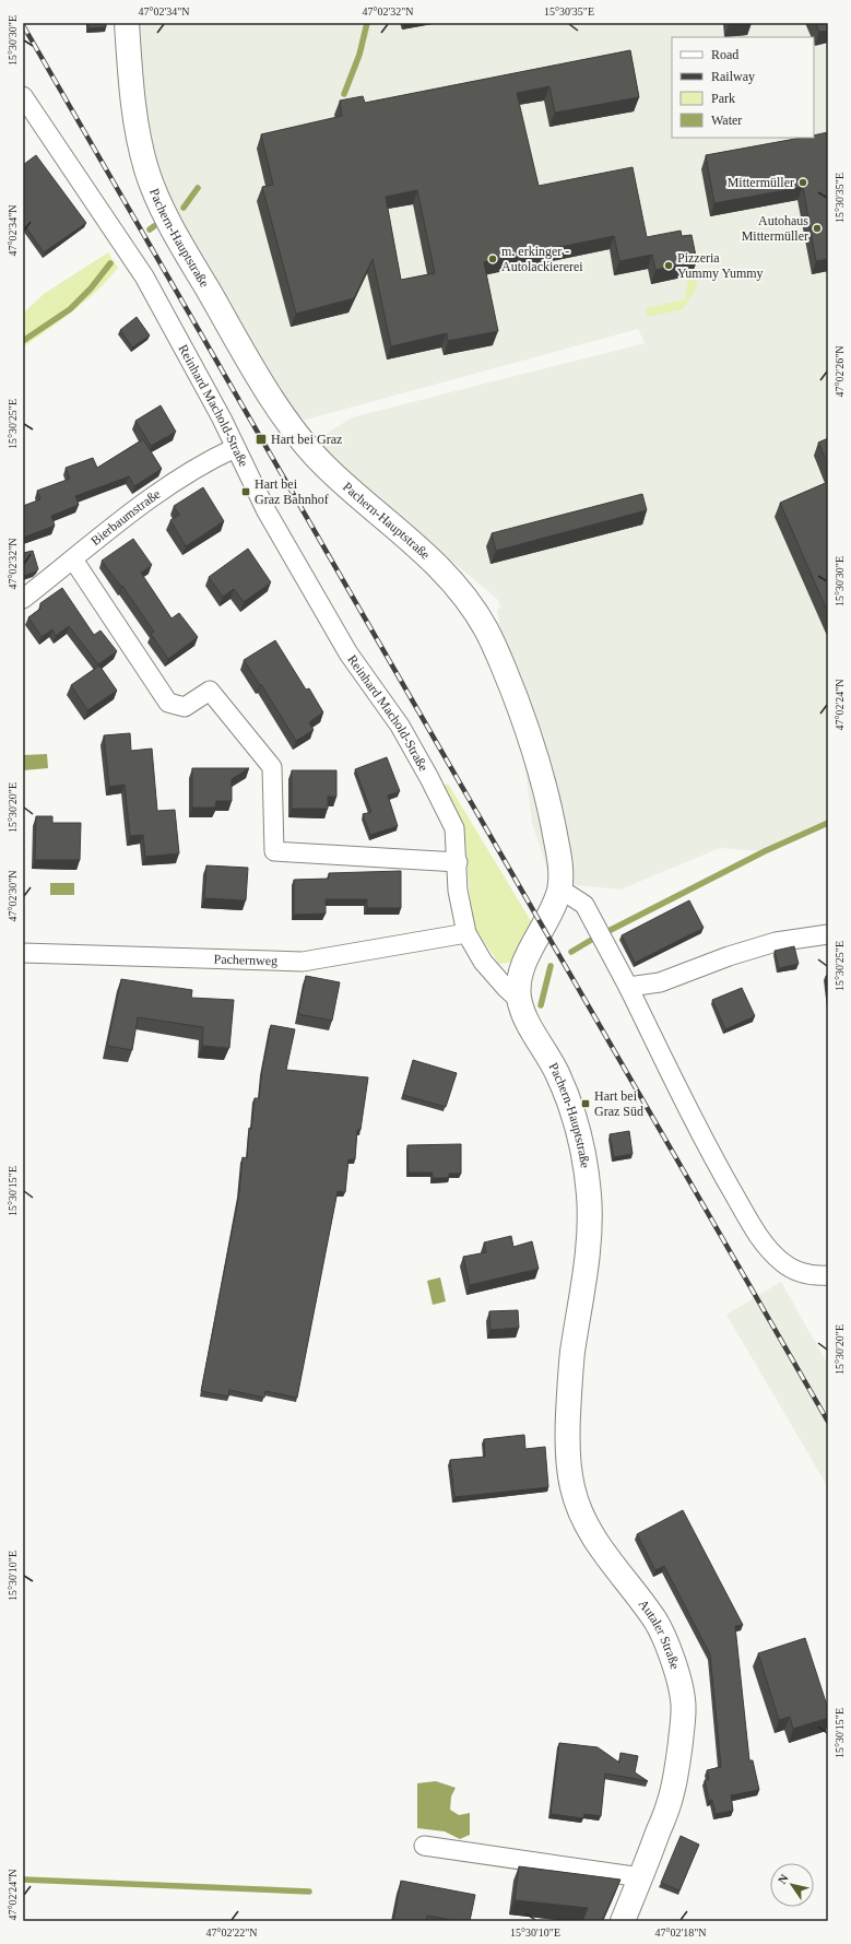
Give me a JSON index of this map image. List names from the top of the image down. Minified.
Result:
{"streets":{"main road":["Pachern-Hauptstraße","Autaler Straße"],"street":["Reinhard Machold-Straße","Bierbaumstraße","Pachernweg"]},"crossings":[["Pachern-Hauptstraße","Reinhard Machold-Straße"],["Pachern-Hauptstraße","Autaler Straße"],["Reinhard Machold-Straße","Bierbaumstraße"],["Reinhard Machold-Straße","Pachernweg"]],"places":{"other":["Mittermüller","Autohaus Mittermüller","m. erkinger - Autolackiererei","Pizzeria Yummy Yummy"],"transit":["Hart bei Graz","Hart bei Graz Bahnhof","Hart bei Graz Süd"]},"legend":["Road","Railway","Park","Water"],"north":"top left","coordinates":["47°02'34\"N","47°02'32\"N","15°30'35\"E","15°30'30\"E","47°02'26\"N","15°30'25\"E","47°02'24\"N","15°30'20\"E","47°02'30\"N","15°30'15\"E","15°30'10\"E","47°02'22\"N","47°02'18\"N"]}
